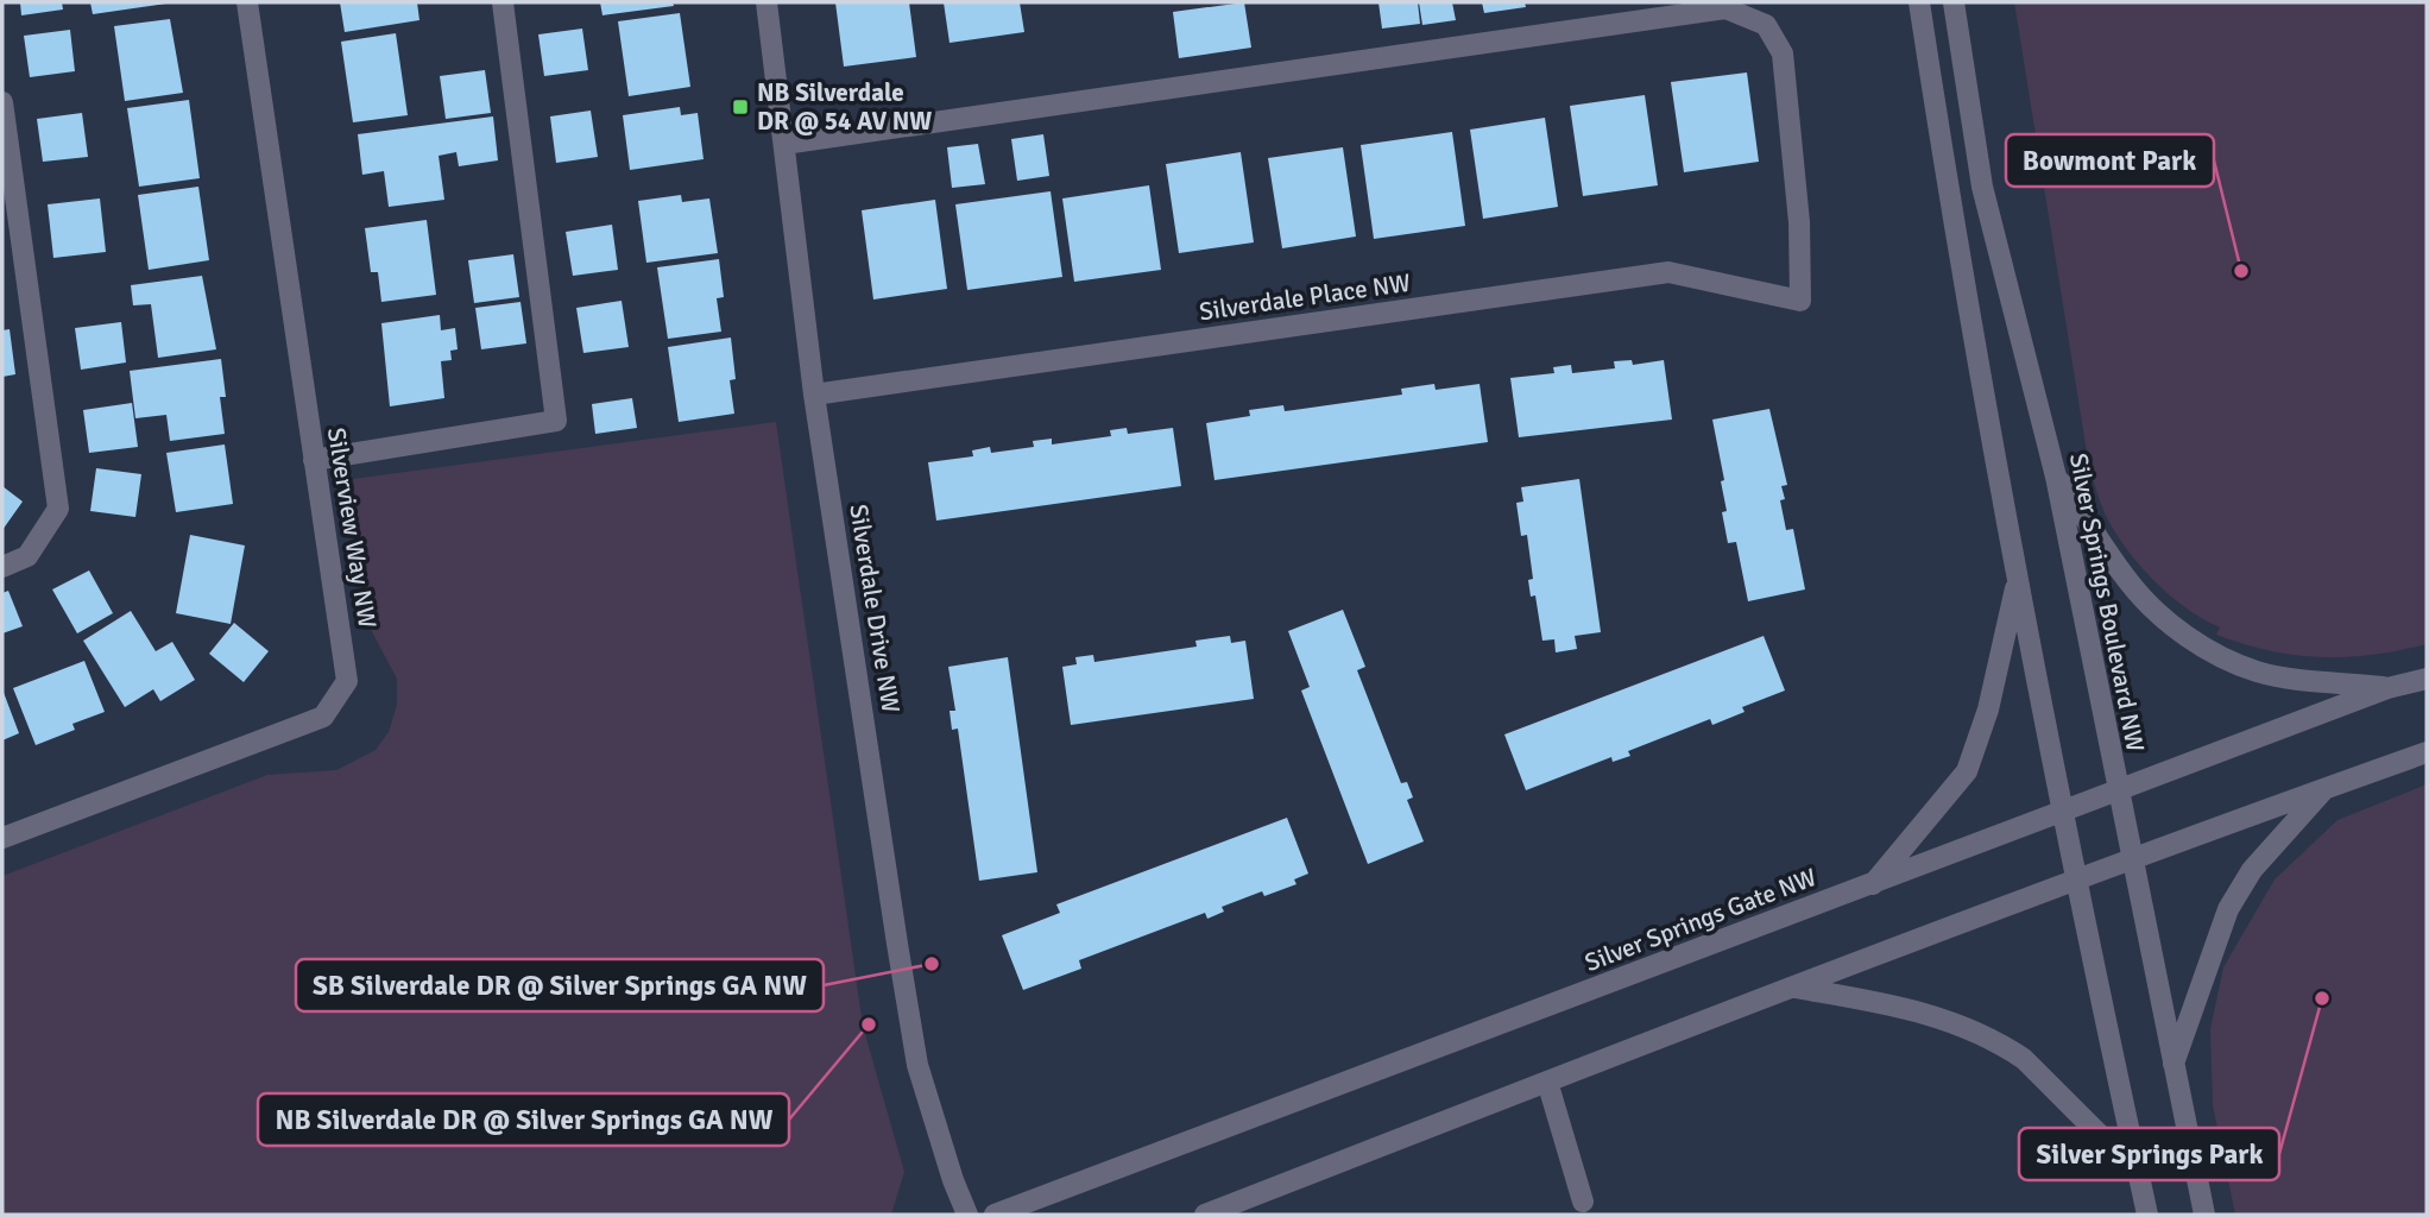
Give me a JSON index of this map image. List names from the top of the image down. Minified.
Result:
{"streets":{"street":["Silverdale Place NW","Silverview Way NW","Silver Springs Boulevard NW","Silverdale Drive NW","Silver Springs Gate NW"]},"crossings":[["Silverdale Place NW","Silverdale Drive NW"],["Silver Springs Boulevard NW","Silver Springs Gate NW"]],"places":{"transit":["NB Silverdale DR @ 54 AV NW"],"other":["Bowmont Park","SB Silverdale DR @ Silver Springs GA NW","Silver Springs Park","NB Silverdale DR @ Silver Springs GA NW"]}}
